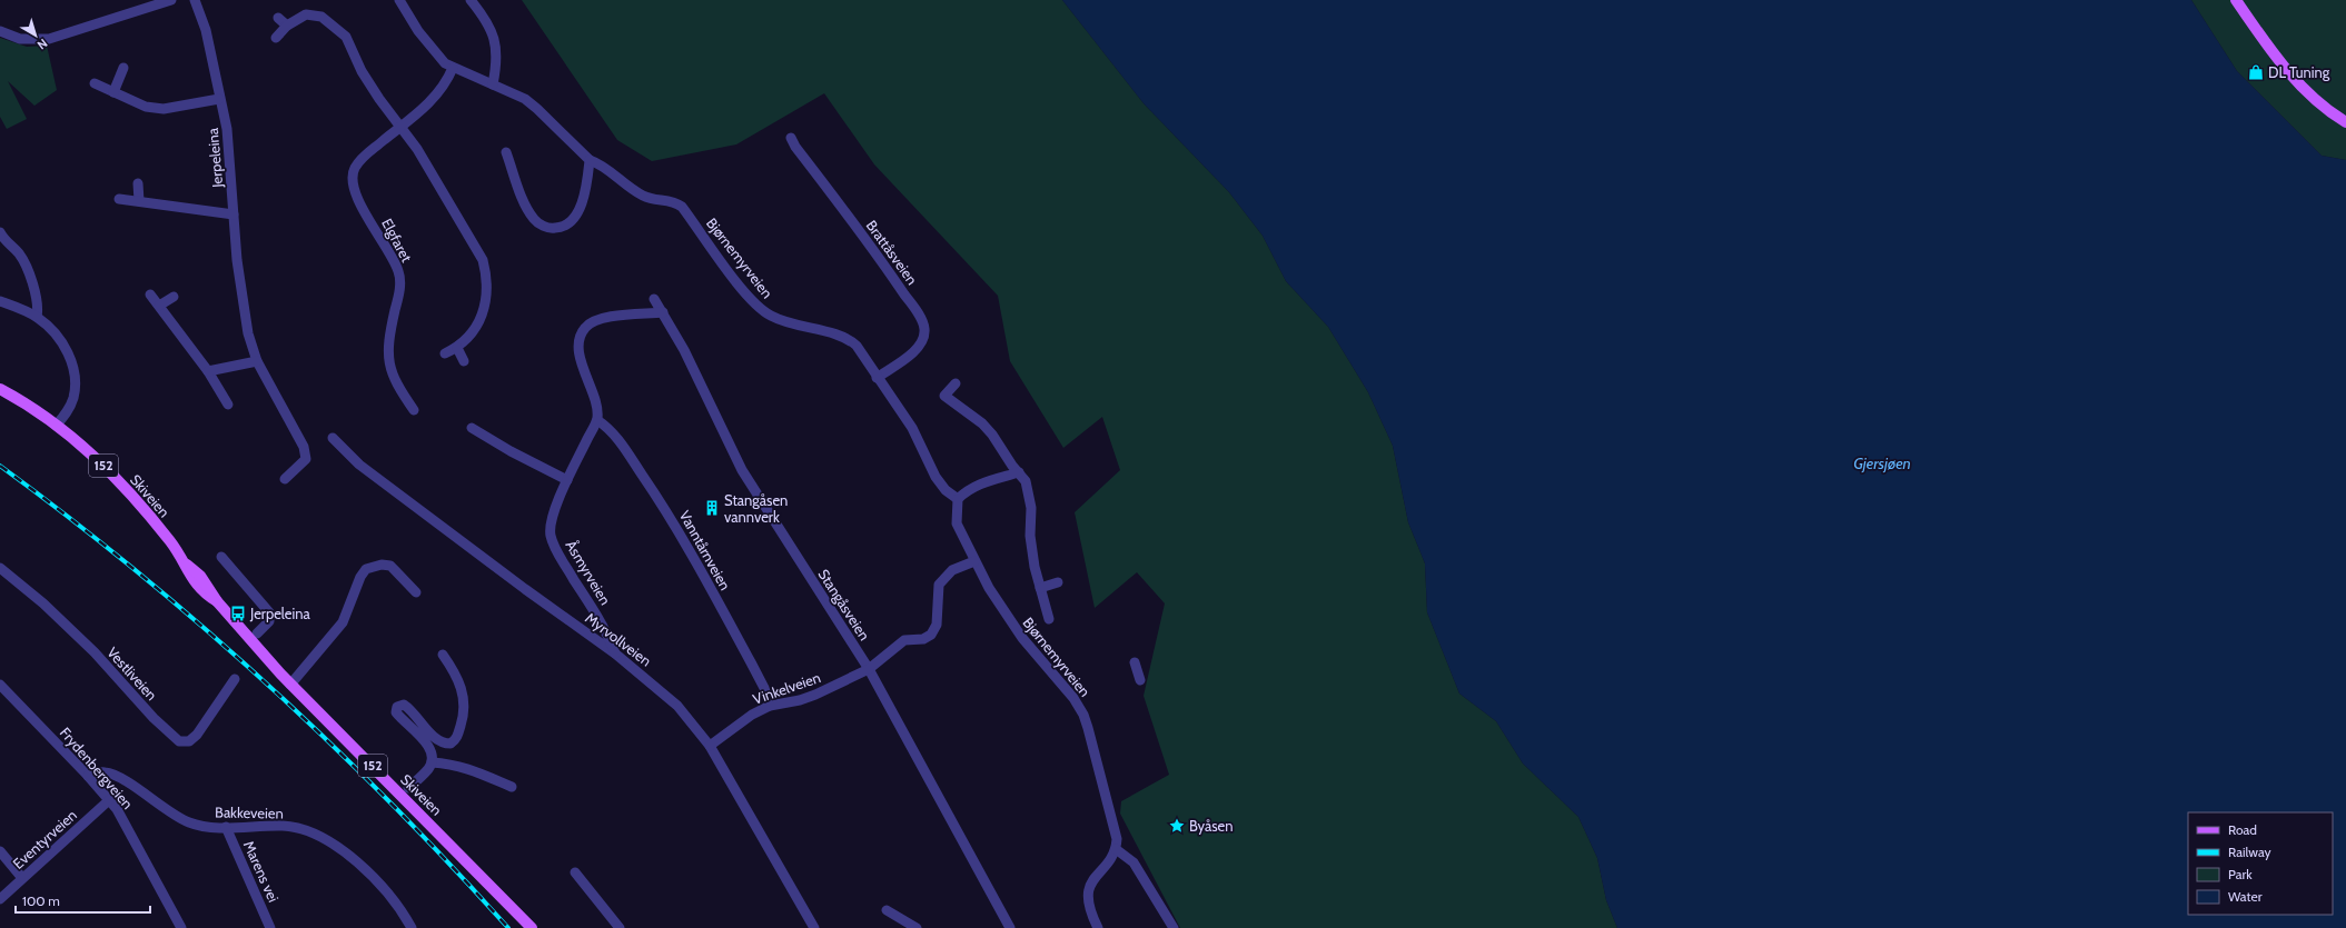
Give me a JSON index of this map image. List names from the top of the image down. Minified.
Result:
{"streets":{"main road":["152","Skiveien"],"street":["Jerpeleina","Elgfaret","Brattåsveien","Bjørnemyrveien","Vanntårnveien","Åsmyrveien","Stangåsveien","Myrvollveien","Vestliveien","Vinkelveien","Frydenbergveien","Bakkeveien","Eventyrveien","Marens vei"]},"crossings":[["Elgfaret","Bjørnemyrveien"],["Brattåsveien","Bjørnemyrveien"],["Bjørnemyrveien","Vinkelveien"],["Vanntårnveien","Åsmyrveien"],["Vanntårnveien","Vinkelveien"],["Åsmyrveien","Myrvollveien"],["Stangåsveien","Vinkelveien"],["Myrvollveien","Vinkelveien"],["Frydenbergveien","Bakkeveien"],["Frydenbergveien","Eventyrveien"],["Bakkeveien","Marens vei"]],"water":["Gjersjøen"],"places":{"shop":["DL Tuning"],"building":["Stangåsen vannverk"],"bus stop":["Jerpeleina"],"place":["Byåsen"]},"legend":["Road","Railway","Park","Water"],"scale_bar":"100 m","north":"bottom right"}
